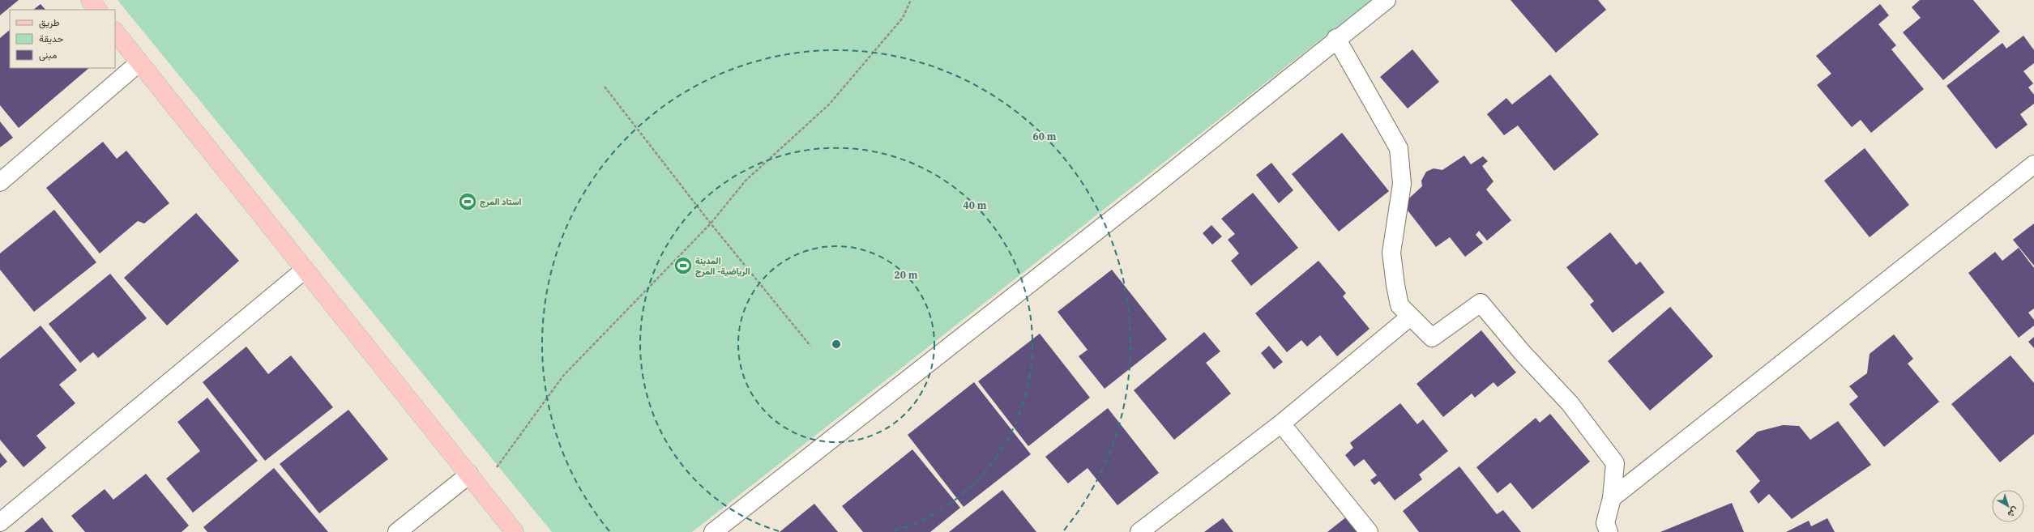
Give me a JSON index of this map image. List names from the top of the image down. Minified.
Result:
{"places":{"sports":["استاد المرج","المدينة الرياضية- المرج"]},"legend":["طريق","حديقة","مبنى"],"north":"bottom right","rings":["60 m","40 m","20 m"]}
